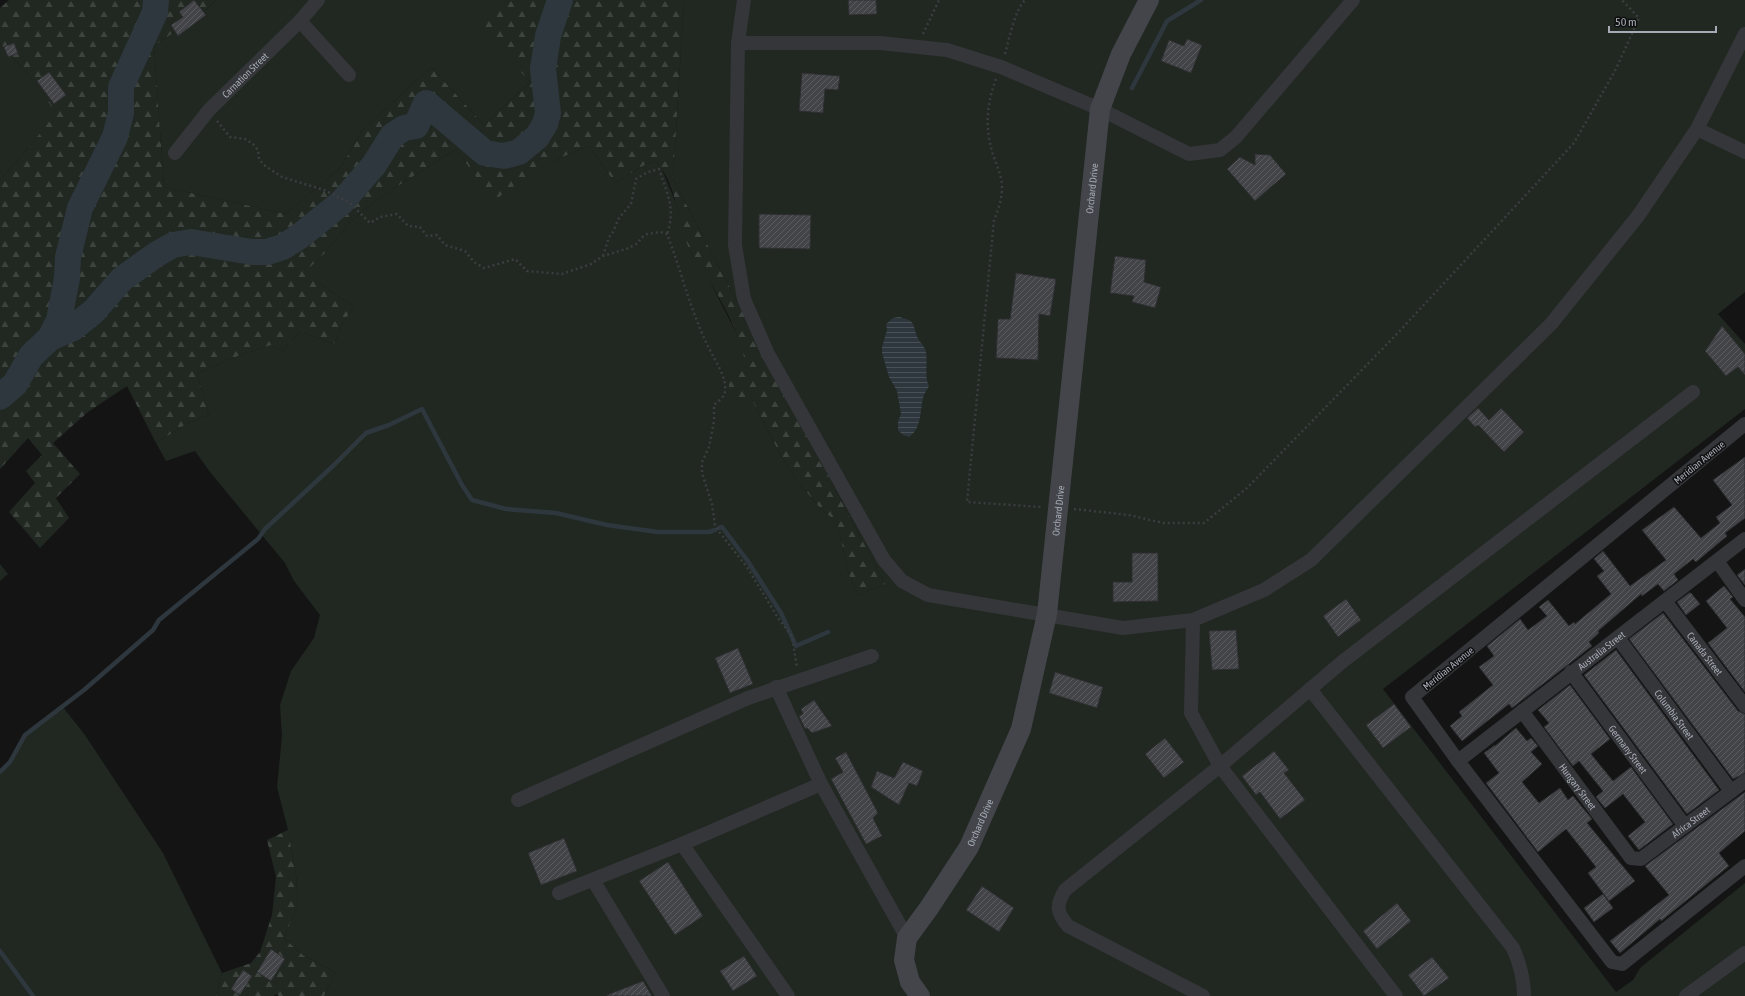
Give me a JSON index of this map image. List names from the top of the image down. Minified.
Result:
{"streets":{"street":["Carnation Street","Orchard Drive","Meridian Avenue","Australia Street","Canada Street","Columbia Street","Germany Street","Hungary Street","Africa Street"]},"crossings":[["Meridian Avenue","Australia Street"],["Australia Street","Canada Street"],["Australia Street","Columbia Street"],["Australia Street","Germany Street"],["Australia Street","Hungary Street"],["Columbia Street","Africa Street"],["Germany Street","Africa Street"],["Hungary Street","Africa Street"]],"scale_bar":"50 m"}
